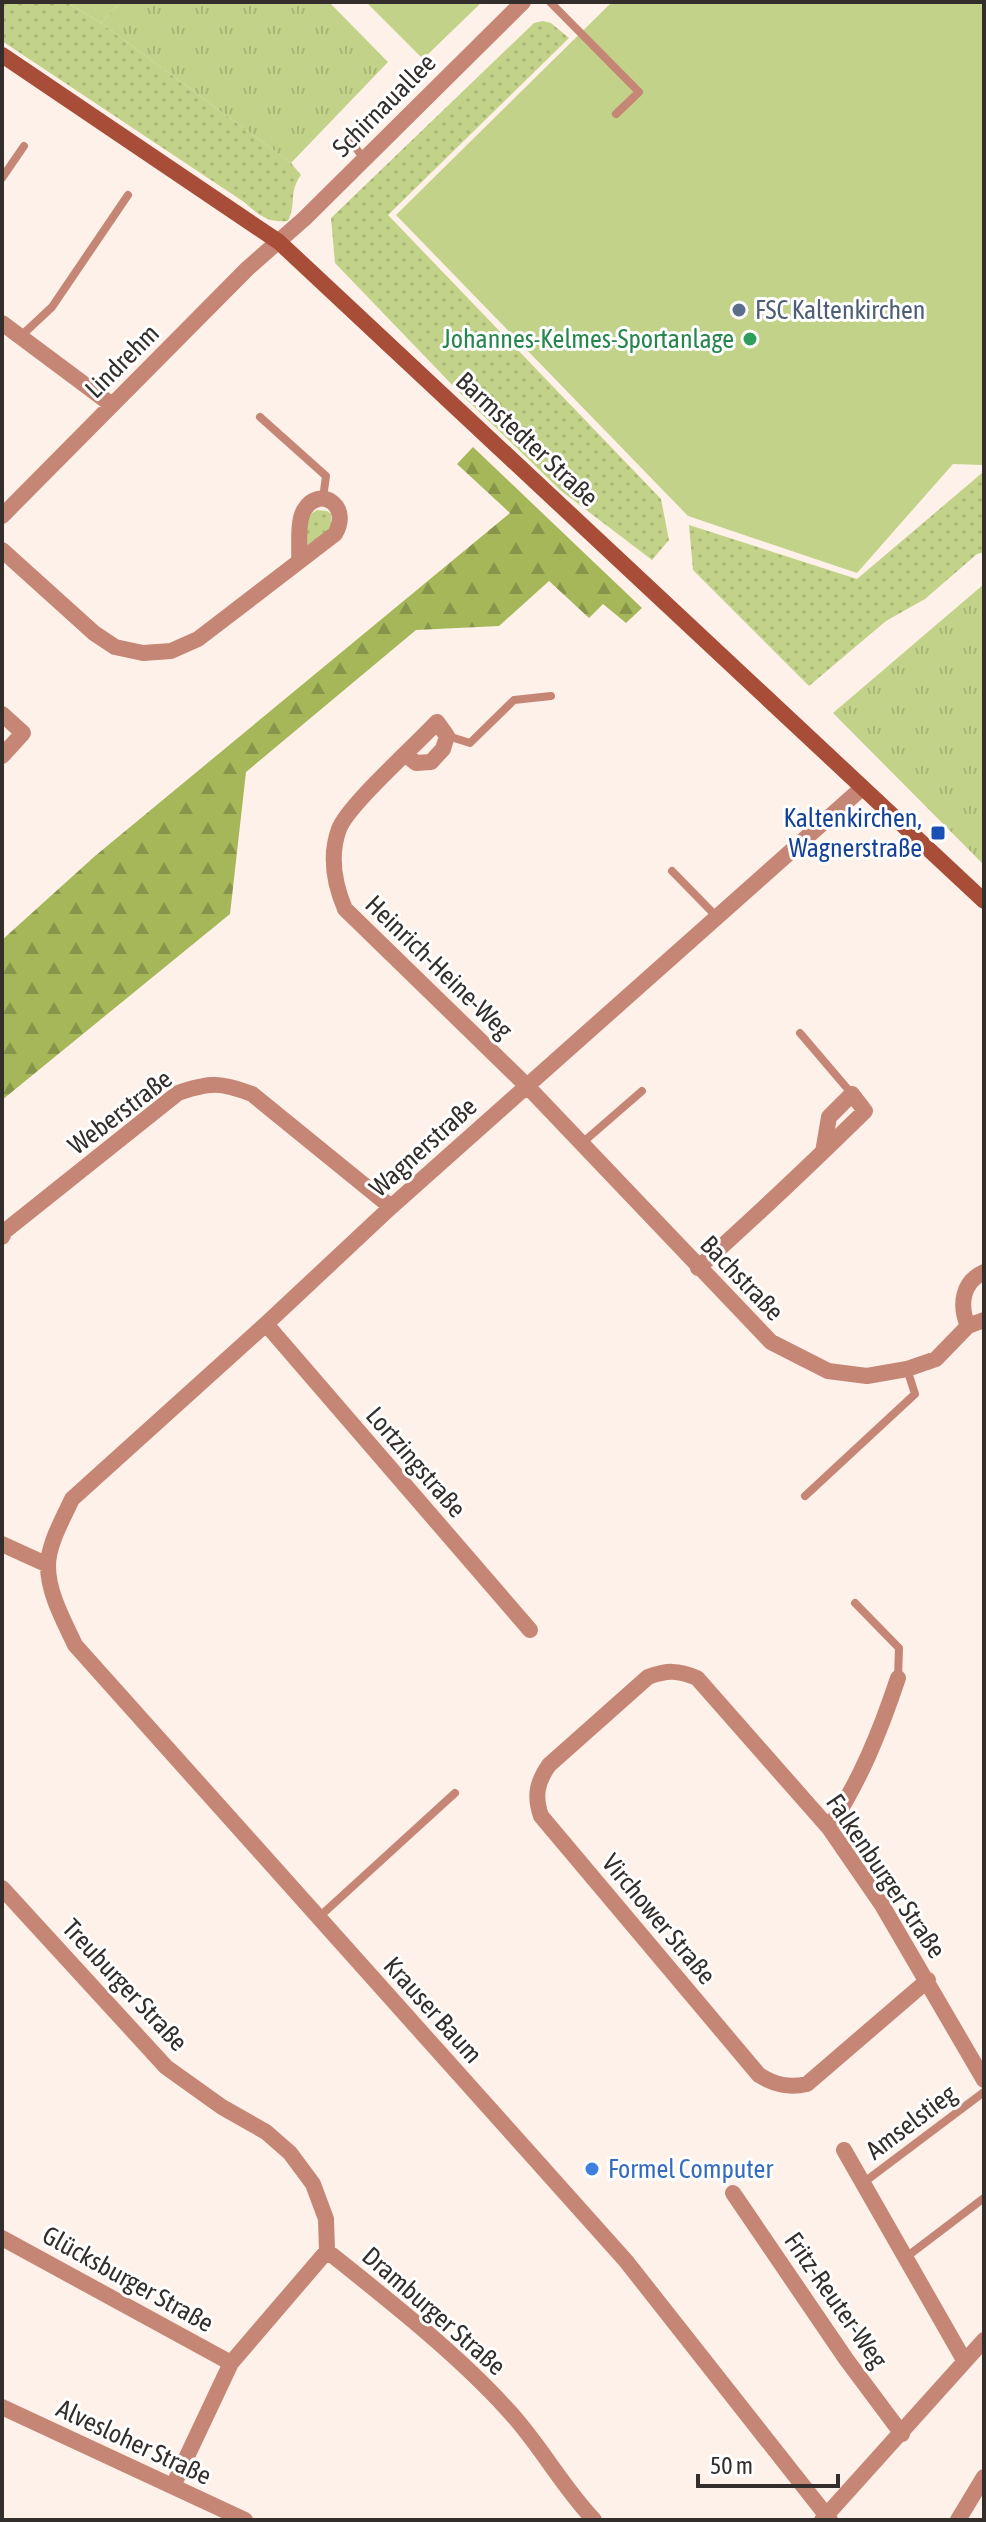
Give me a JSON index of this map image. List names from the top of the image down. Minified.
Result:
{"streets":{"main road":["Barmstedter Straße"],"street":["Schirnauallee","Lindrehm","Heinrich-Heine-Weg","Weberstraße","Wagnerstraße","Bachstraße","Lortzingstraße","Falkenburger Straße","Virchower Straße","Treuburger Straße","Krauser Baum","Glücksburger Straße","Fritz-Reuter-Weg","Dramburger Straße","Alvesloher Straße"],"lane":["Amselstieg"]},"crossings":[["Schirnauallee","Lindrehm"],["Schirnauallee","Barmstedter Straße"],["Lindrehm","Barmstedter Straße"],["Barmstedter Straße","Wagnerstraße"],["Heinrich-Heine-Weg","Wagnerstraße"],["Heinrich-Heine-Weg","Bachstraße"],["Weberstraße","Wagnerstraße"],["Wagnerstraße","Bachstraße"],["Wagnerstraße","Lortzingstraße"],["Wagnerstraße","Krauser Baum"],["Falkenburger Straße","Virchower Straße"],["Treuburger Straße","Dramburger Straße"],["Glücksburger Straße","Dramburger Straße"],["Dramburger Straße","Alvesloher Straße"]],"places":{"other":["FSC Kaltenkirchen","Johannes-Kelmes-Sportanlage","Formel Computer"],"transit":["Kaltenkirchen, Wagnerstraße"]},"scale_bar":"50 m"}
